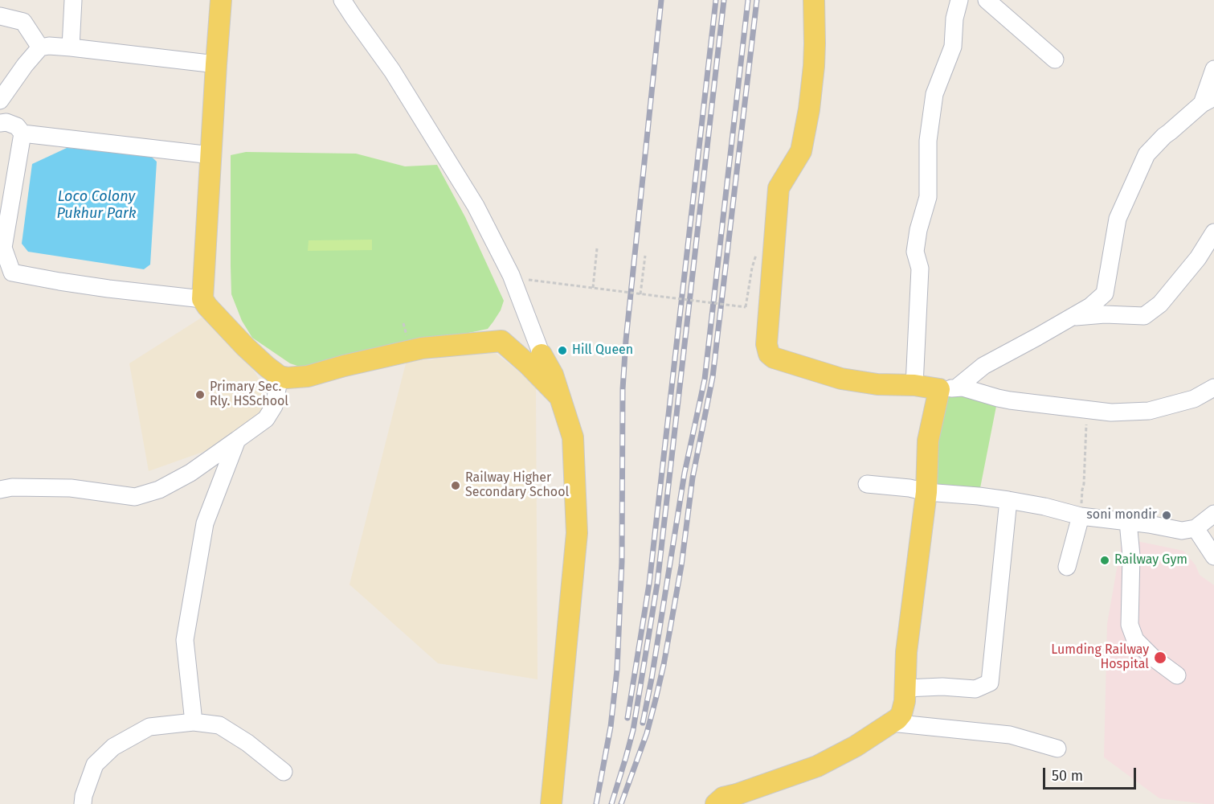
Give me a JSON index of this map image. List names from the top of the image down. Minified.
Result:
{"water":["Loco Colony Pukhur Park"],"places":["Hill Queen","Primary Sec. Rly. HSSchool","Railway Higher Secondary School","soni mondir","Railway Gym","Lumding Railway Hospital"],"scale_bar":"50 m"}
